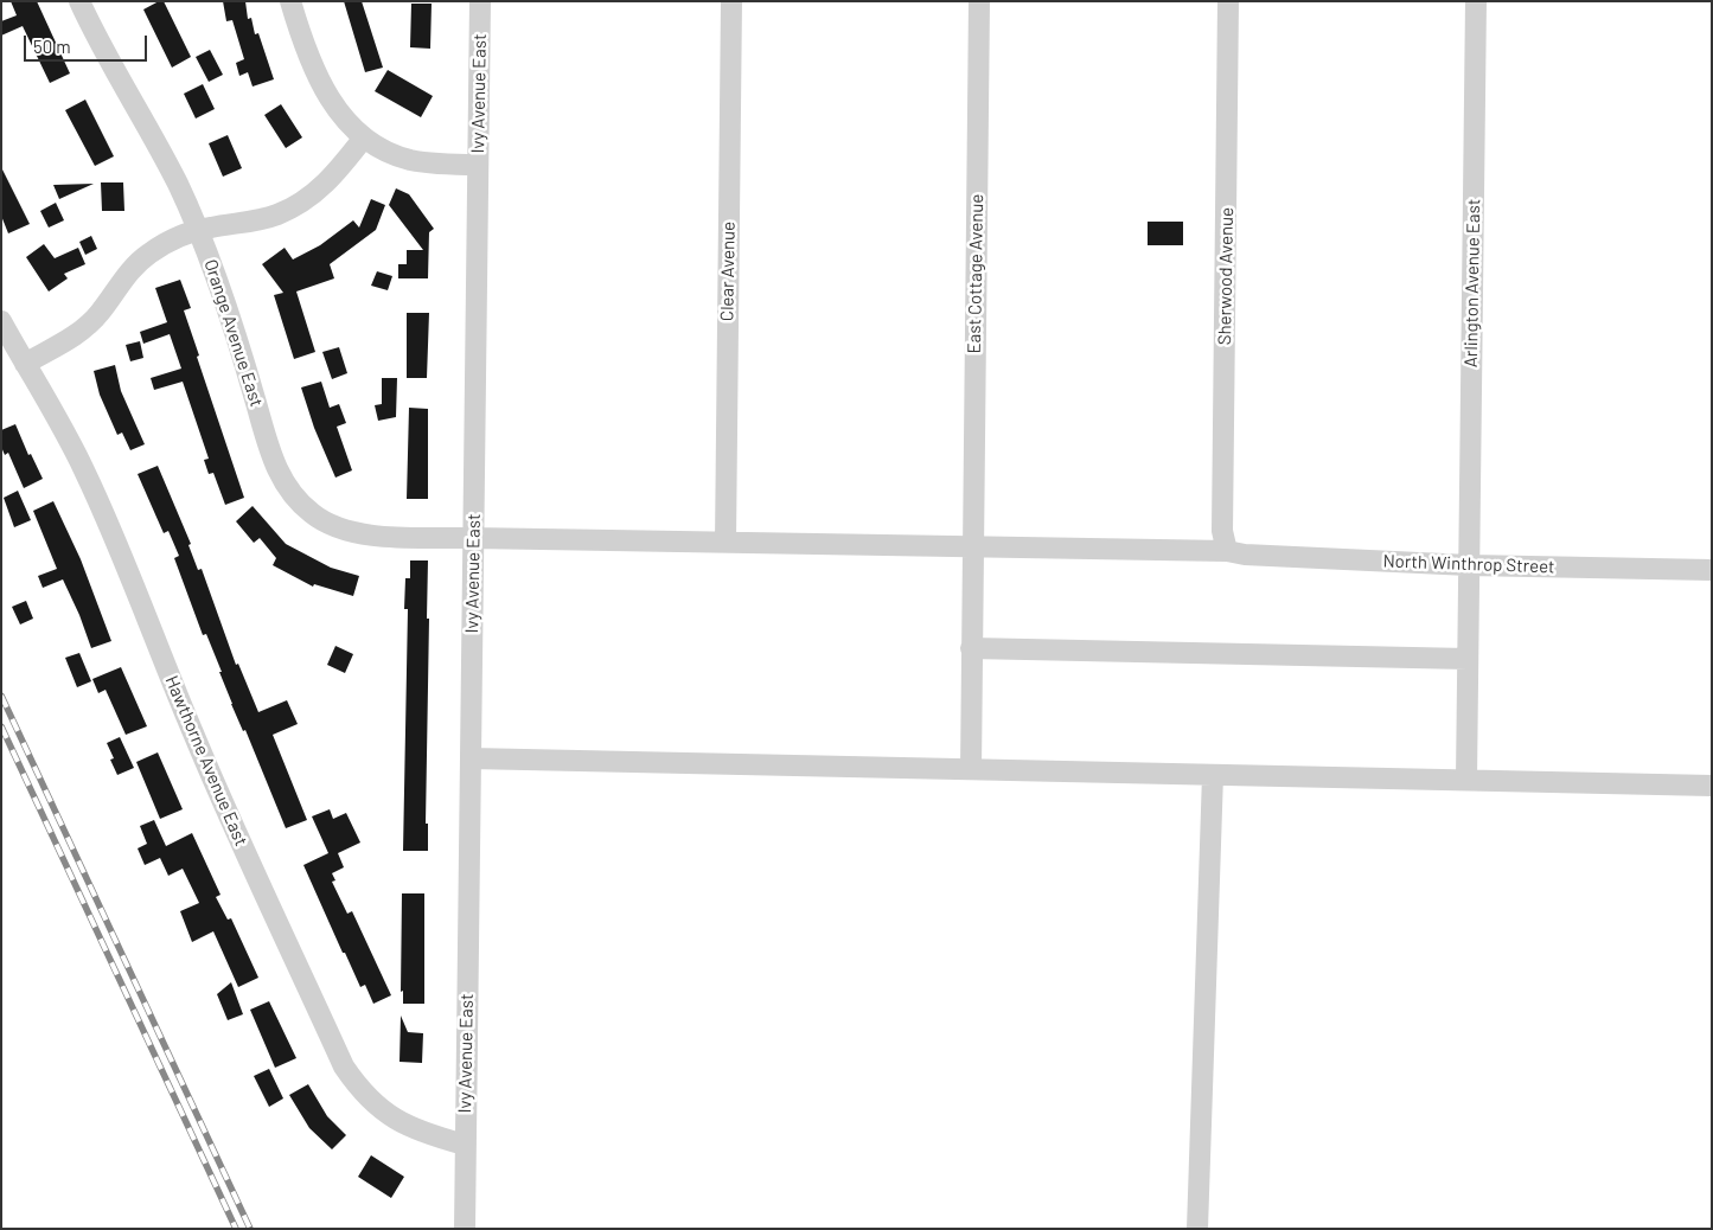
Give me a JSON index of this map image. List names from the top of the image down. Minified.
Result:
{"streets":{"street":["Ivy Avenue East","Clear Avenue","East Cottage Avenue","Sherwood Avenue","Arlington Avenue East","Orange Avenue East","North Winthrop Street","Hawthorne Avenue East"]},"crossings":[["Ivy Avenue East","Orange Avenue East"],["Ivy Avenue East","Hawthorne Avenue East"],["Clear Avenue","Orange Avenue East"],["East Cottage Avenue","Orange Avenue East"],["East Cottage Avenue","North Winthrop Street"],["Sherwood Avenue","North Winthrop Street"],["Arlington Avenue East","North Winthrop Street"],["Orange Avenue East","North Winthrop Street"]],"scale_bar":"50 m"}
